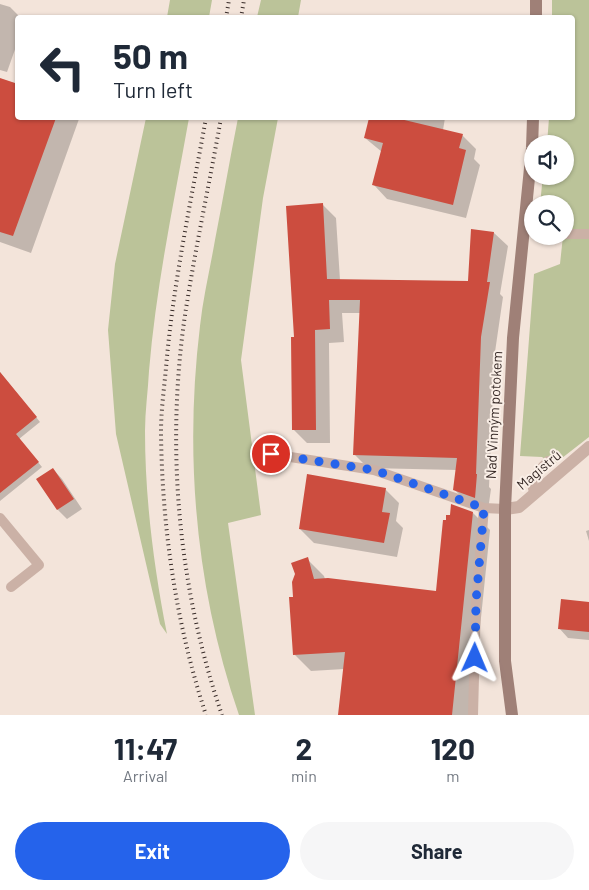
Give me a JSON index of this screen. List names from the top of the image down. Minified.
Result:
{"streets":{"street":["Nad Vinným potokem","Magistrů"]},"crossings":[["Nad Vinným potokem","Magistrů"]],"page":{"turn":["50 m","Turn left"],"eta":["11:47","Arrival","2","min","120","m"],"buttons":["Exit","Share"]}}
